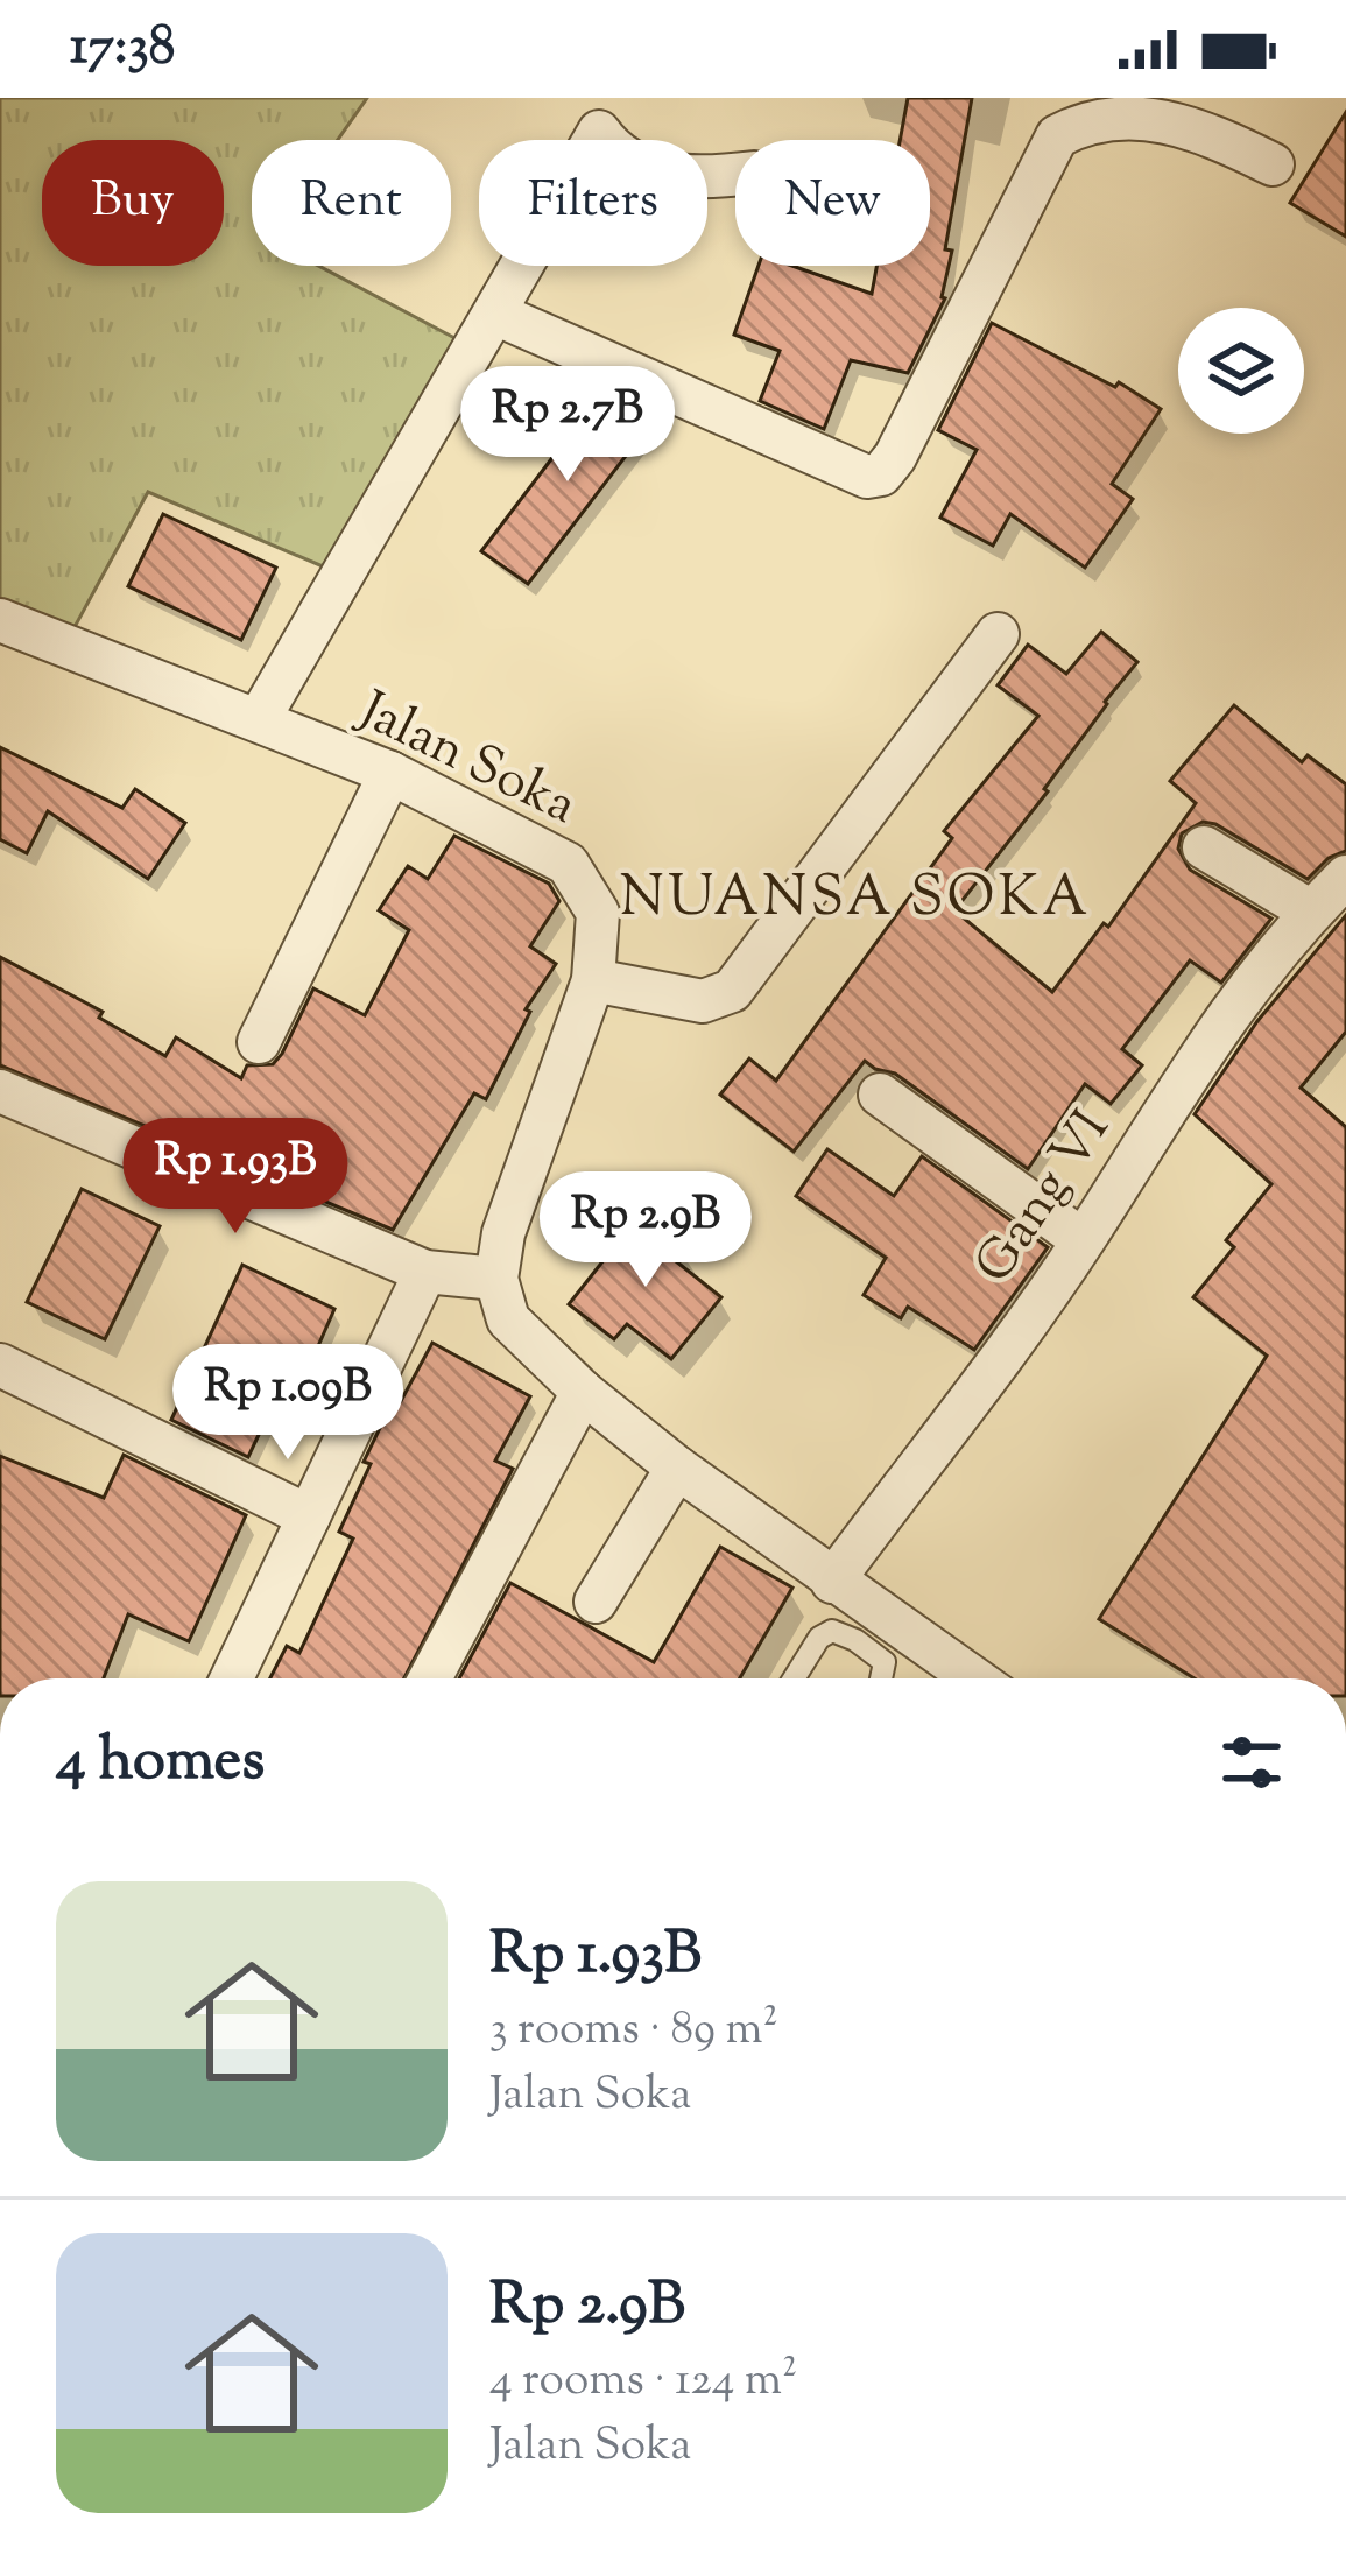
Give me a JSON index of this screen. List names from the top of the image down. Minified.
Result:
{"streets":{"street":["Jalan Soka","Gang VI"]},"districts":["NUANSA SOKA"],"page":{"status":"17:38","chip":["Buy","Rent","Filters","New"],"price":["Rp 2.7B","Rp 1.93B","Rp 2.9B","Rp 1.09B"],"heading":"4 homes","list":[{"name":"Rp 1.93B","note":"3 rooms · 89 m² · Jalan Soka"},{"name":"Rp 2.9B","note":"4 rooms · 124 m² · Jalan Soka"}]}}
